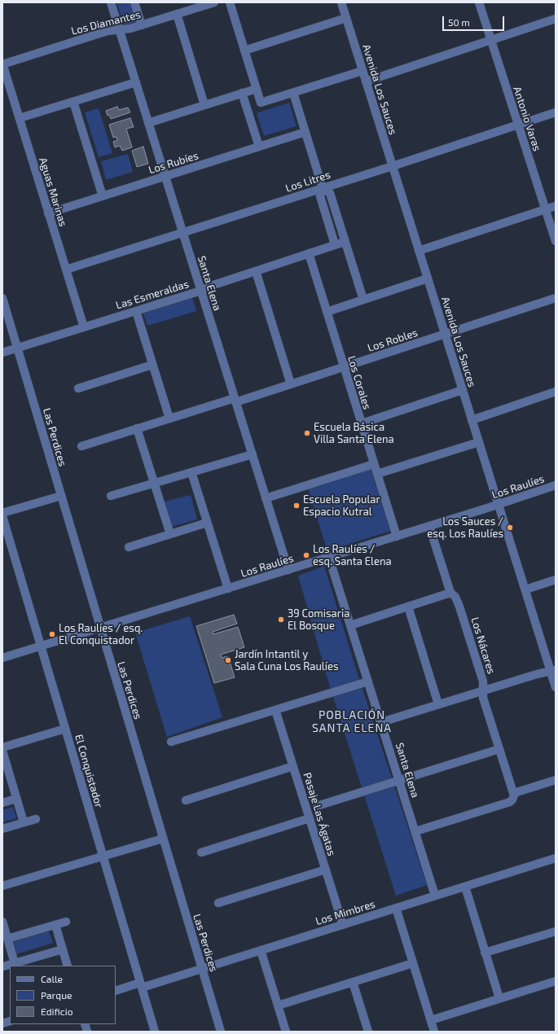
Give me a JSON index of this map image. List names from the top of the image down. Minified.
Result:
{"streets":{"street":["Los Diamantes","Avenida Los Sauces","Antonio Varas","Los Rubíes","Los Litres","Aguas Marinas","Santa Elena","Las Esmeraldas","Los Robles","Los Corales","Las Perdices","Los Raulíes","Los Nácares","El Conquistador","Pasaje Las Ágatas","Los Mimbres"]},"crossings":[["Los Diamantes","Aguas Marinas"],["Los Diamantes","Santa Elena"],["Avenida Los Sauces","Los Litres"],["Avenida Los Sauces","Los Robles"],["Avenida Los Sauces","Los Raulíes"],["Antonio Varas","Los Litres"],["Los Rubíes","Aguas Marinas"],["Los Rubíes","Santa Elena"],["Los Litres","Aguas Marinas"],["Los Litres","Santa Elena"],["Aguas Marinas","Las Esmeraldas"],["Santa Elena","Las Esmeraldas"],["Santa Elena","Los Robles"],["Santa Elena","Los Raulíes"],["Santa Elena","Los Mimbres"],["Las Esmeraldas","Los Corales"],["Las Esmeraldas","Las Perdices"],["Los Robles","Los Corales"],["Los Corales","Los Raulíes"],["Las Perdices","Los Raulíes"],["Las Perdices","Los Mimbres"],["Los Raulíes","Los Nácares"],["Los Raulíes","El Conquistador"],["El Conquistador","Los Mimbres"],["Pasaje Las Ágatas","Los Mimbres"]],"districts":["POBLACIÓN SANTA ELENA"],"places":["Escuela Básica Villa Santa Elena","Escuela Popular Espacio Kutral","Los Sauces / esq. Los Raulíes","Los Raulíes / esq. Santa Elena","39 Comisaria El Bosque","Los Raulíes / esq. El Conquistador","Jardín Intantil y Sala Cuna Los Raulíes"],"legend":["Calle","Parque","Edificio"],"scale_bar":"50 m"}
